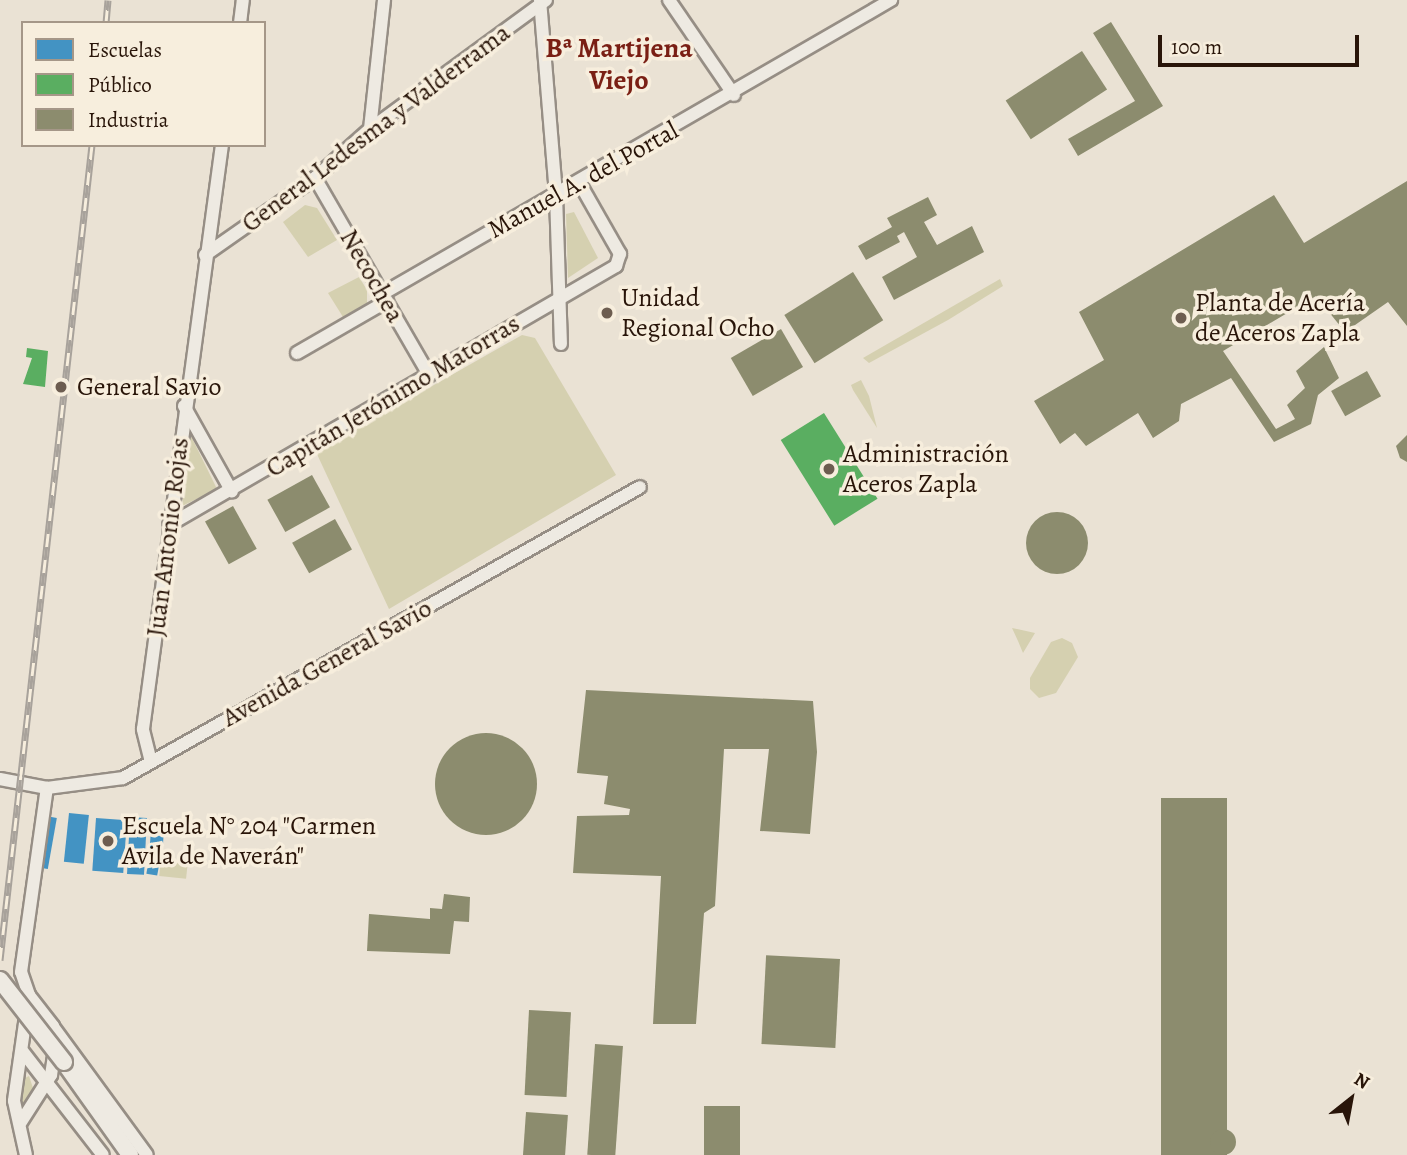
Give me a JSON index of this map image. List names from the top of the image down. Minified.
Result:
{"streets":{"street":["General Ledesma y Valderrama","Manuel A. del Portal","Necochea","Capitán Jerónimo Matorras","Juan Antonio Rojas","Avenida General Savio"]},"crossings":[["General Ledesma y Valderrama","Necochea"],["General Ledesma y Valderrama","Juan Antonio Rojas"],["Manuel A. del Portal","Necochea"],["Manuel A. del Portal","Capitán Jerónimo Matorras"],["Necochea","Capitán Jerónimo Matorras"],["Capitán Jerónimo Matorras","Juan Antonio Rojas"],["Juan Antonio Rojas","Avenida General Savio"]],"districts":["Bª Martijena Viejo"],"places":["Unidad Regional Ocho","Planta de Acería de Aceros Zapla","General Savio","Administración Aceros Zapla","Escuela N° 204 \"Carmen Avila de Naverán\""],"legend":["Escuelas","Público","Industria"],"scale_bar":"100 m","north":"top right"}
